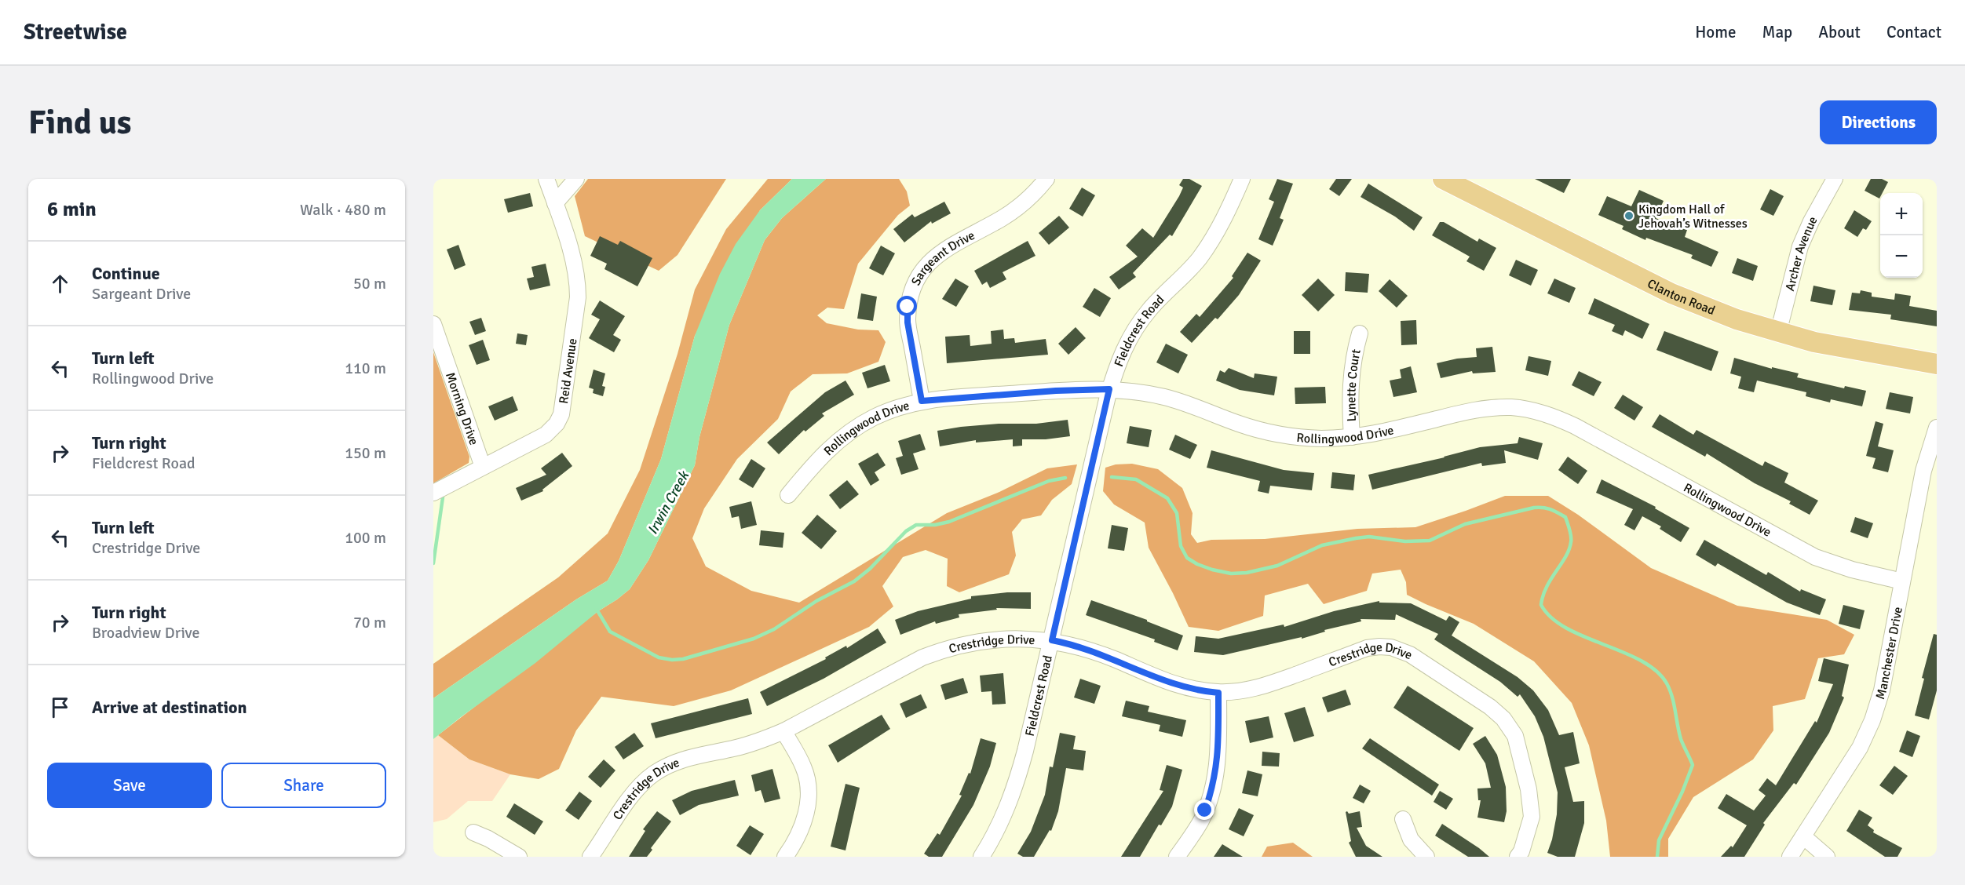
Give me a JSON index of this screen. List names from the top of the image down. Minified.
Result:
{"streets":{"main road":["Clanton Road"],"street":["Archer Avenue","Sargeant Drive","Fieldcrest Road","Reid Avenue","Lynette Court","Morning Drive","Rollingwood Drive","Crestridge Drive","Manchester Drive"]},"crossings":[["Archer Avenue","Clanton Road"],["Sargeant Drive","Rollingwood Drive"],["Fieldcrest Road","Rollingwood Drive"],["Fieldcrest Road","Crestridge Drive"],["Reid Avenue","Morning Drive"],["Lynette Court","Rollingwood Drive"],["Rollingwood Drive","Manchester Drive"]],"water":["Irwin Creek"],"places":["Kingdom Hall of Jehovah’s Witnesses"],"page":{"header":"Streetwise","nav":["Home","Map","About","Contact"],"buttons":["Directions",["Save","Share"]],"title":"Find us","heading":["6 min","Walk · 480 m"],"map_buttons":["+","−"],"list":[["Continue","Sargeant Drive","50 m"],["Turn left","Rollingwood Drive","110 m"],["Turn right","Fieldcrest Road","150 m"],["Turn left","Crestridge Drive","100 m"],["Turn right","Broadview Drive","70 m"],"Arrive at destination"]}}
